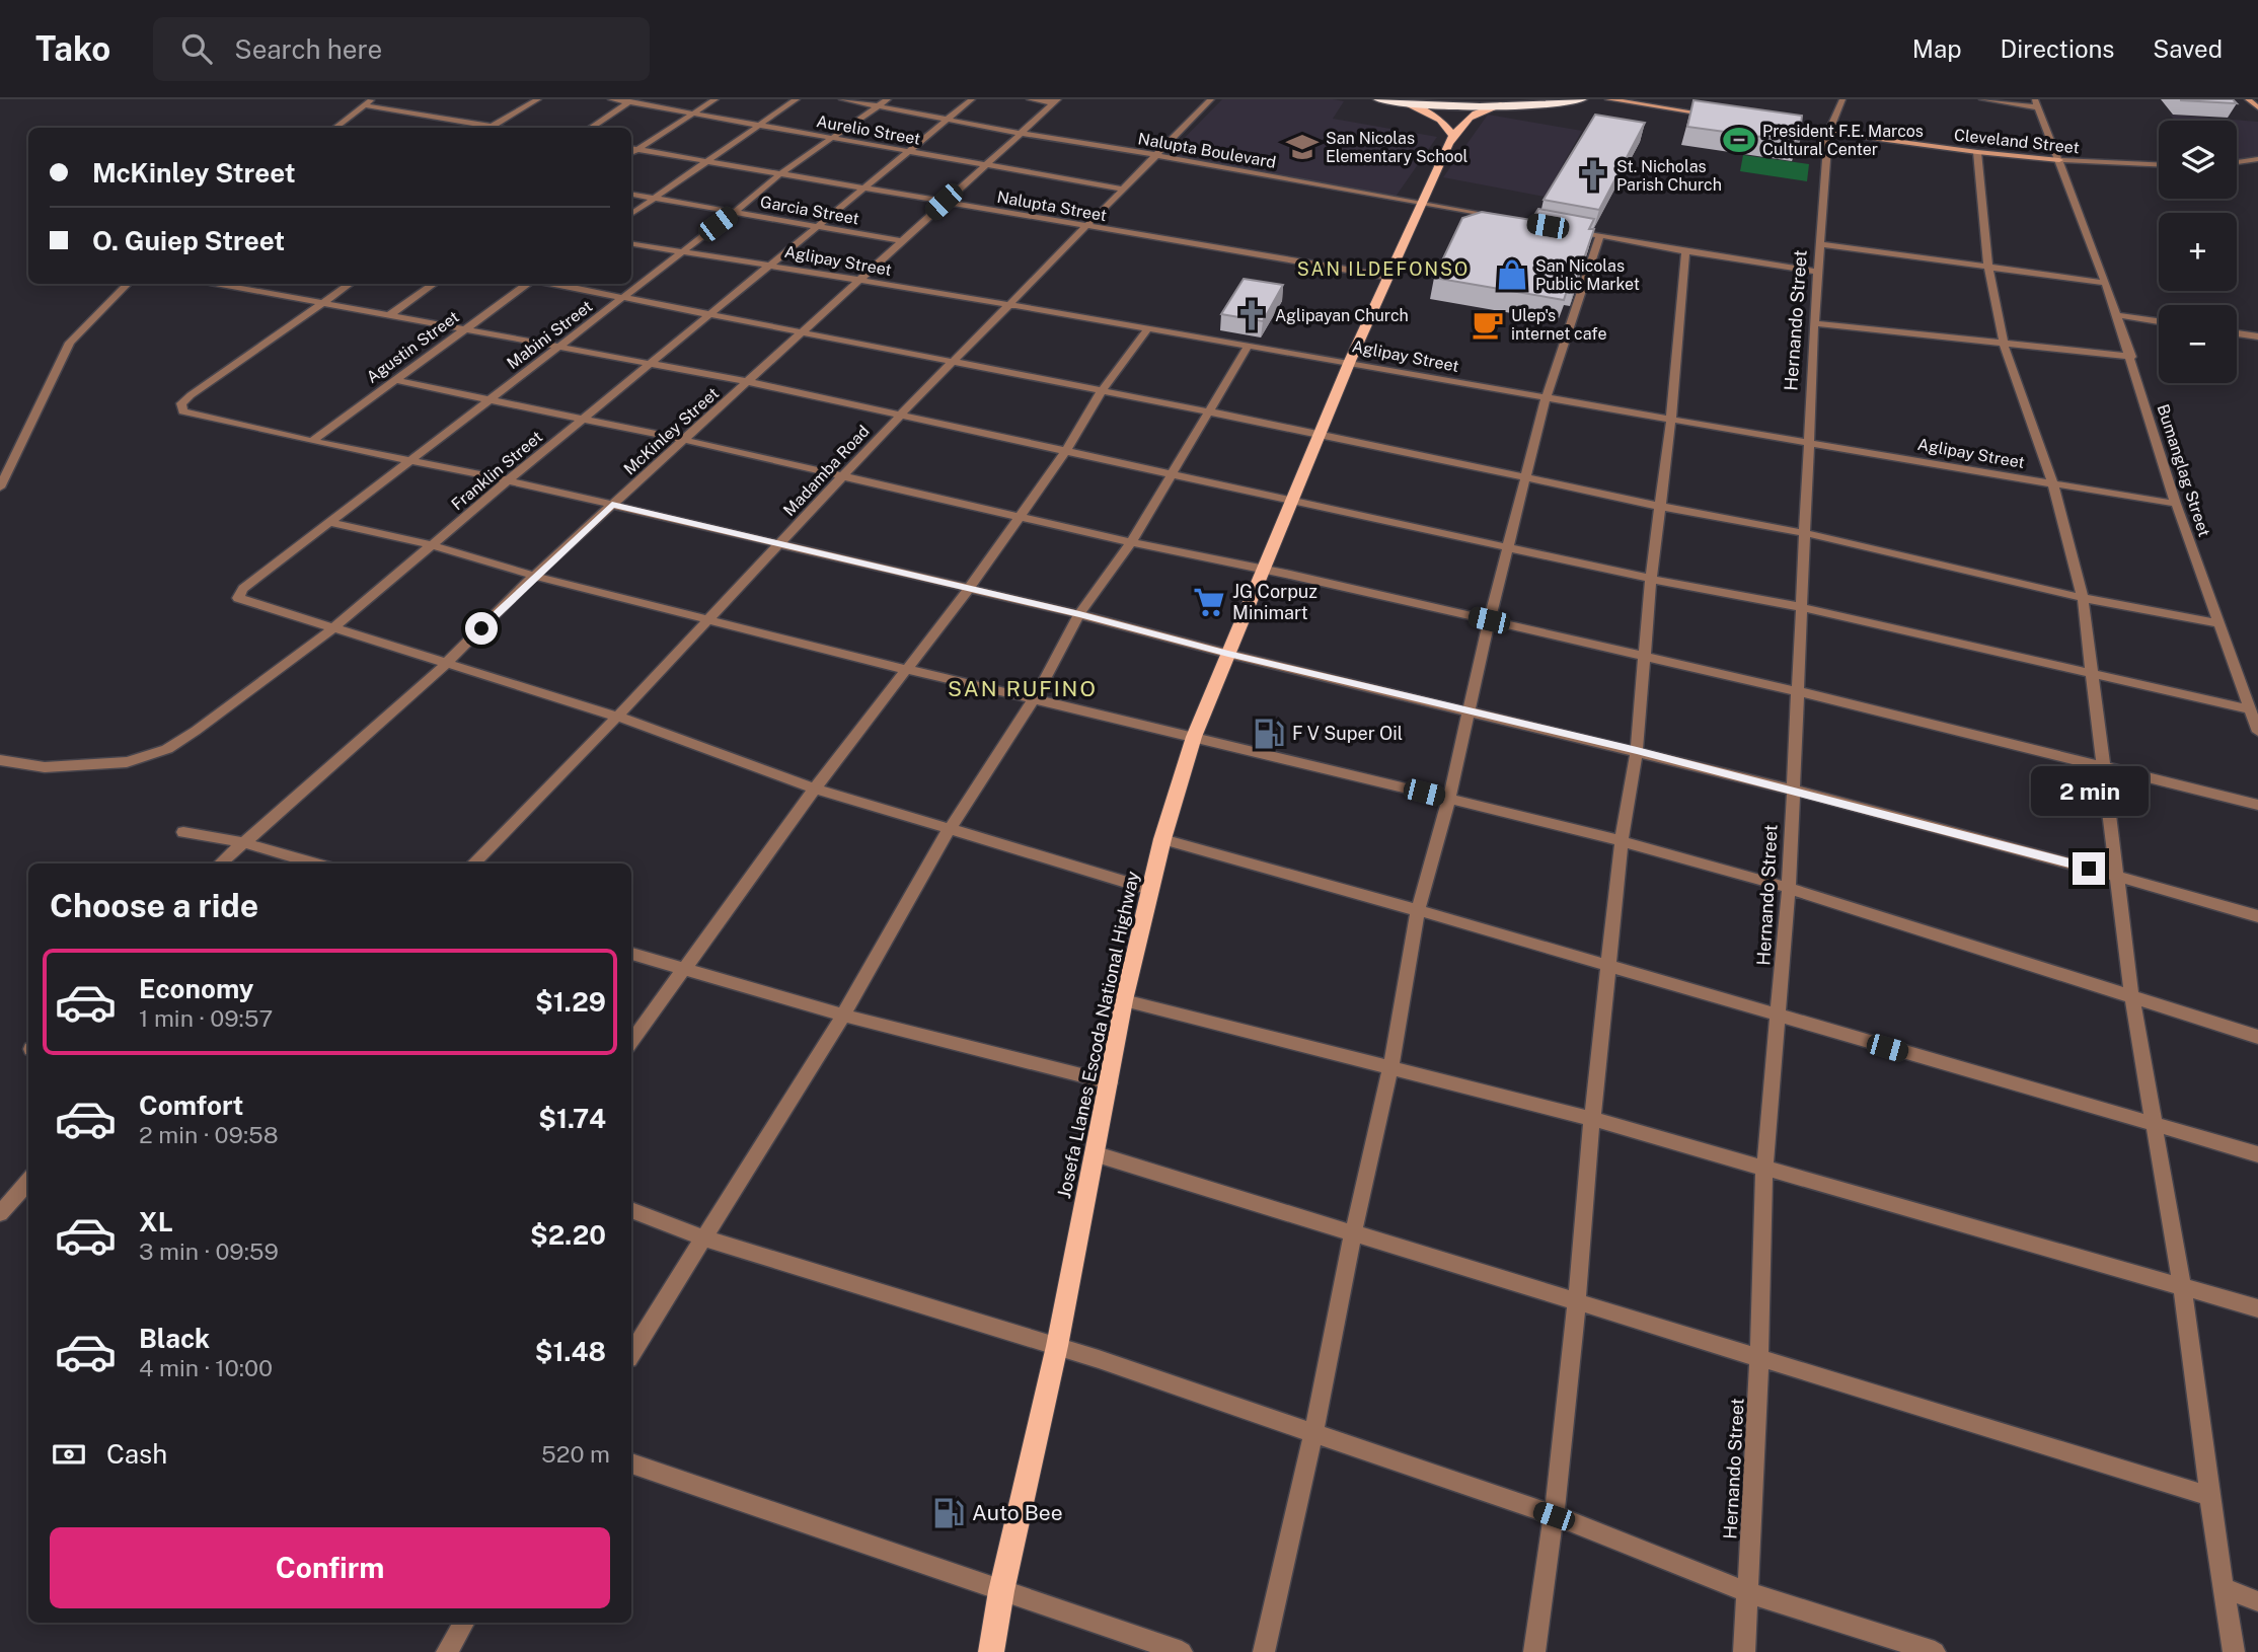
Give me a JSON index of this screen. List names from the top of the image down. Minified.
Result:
{"streets":{"main road":["Josefa Llanes Escoda National Highway"],"street":["Aurelio Street","Cleveland Street","Nalupta Boulevard","Nalupta Street","Garcia Street","Aglipay Street","Hernando Street","Mabini Street","Agustin Street","McKinley Street","Franklin Street","Madamba Road","Bumanglag Street"]},"crossings":[["Aurelio Street","Mabini Street"],["Aurelio Street","McKinley Street"],["Aurelio Street","Franklin Street"],["Aurelio Street","Madamba Road"],["Cleveland Street","Hernando Street"],["Cleveland Street","Bumanglag Street"],["Nalupta Boulevard","Mabini Street"],["Nalupta Boulevard","McKinley Street"],["Nalupta Boulevard","Franklin Street"],["Nalupta Boulevard","Madamba Road"],["Nalupta Boulevard","Josefa Llanes Escoda National Highway"],["Nalupta Street","Mabini Street"],["Nalupta Street","McKinley Street"],["Nalupta Street","Franklin Street"],["Nalupta Street","Madamba Road"],["Nalupta Street","Josefa Llanes Escoda National Highway"],["Garcia Street","Mabini Street"],["Garcia Street","McKinley Street"],["Garcia Street","Franklin Street"],["Aglipay Street","Hernando Street"],["Aglipay Street","Mabini Street"],["Aglipay Street","McKinley Street"],["Aglipay Street","Franklin Street"],["Aglipay Street","Madamba Road"],["Aglipay Street","Bumanglag Street"],["Aglipay Street","Josefa Llanes Escoda National Highway"],["Mabini Street","Franklin Street"]],"districts":["SAN ILDEFONSO","SAN RUFINO"],"places":{"sports":["President F.E. Marcos Cultural Center"],"school or university":["San Nicolas Elementary School"],"church":["St. Nicholas Parish Church","Aglipayan Church"],"shop":["San Nicolas Public Market"],"cafe":["Ulep's internet cafe"],"supermarket":["JG Corpuz Minimart"],"fuel station":["F V Super Oil","Auto Bee"]},"page":{"header":"Tako","search":"Search here","nav":["Map","Directions","Saved"],"map_buttons":["+","−"],"banner":["McKinley Street","O. Guiep Street"],"bubble":"2 min","heading":"Choose a ride","list":[{"name":"Economy","note":"1 min · 09:57","value":"$1.29"},{"name":"Comfort","note":"2 min · 09:58","value":"$1.74"},{"name":"XL","note":"3 min · 09:59","value":"$2.20"},{"name":"Black","note":"4 min · 10:00","value":"$1.48"}],"pay":["Cash","520 m"],"buttons":"Confirm"}}
